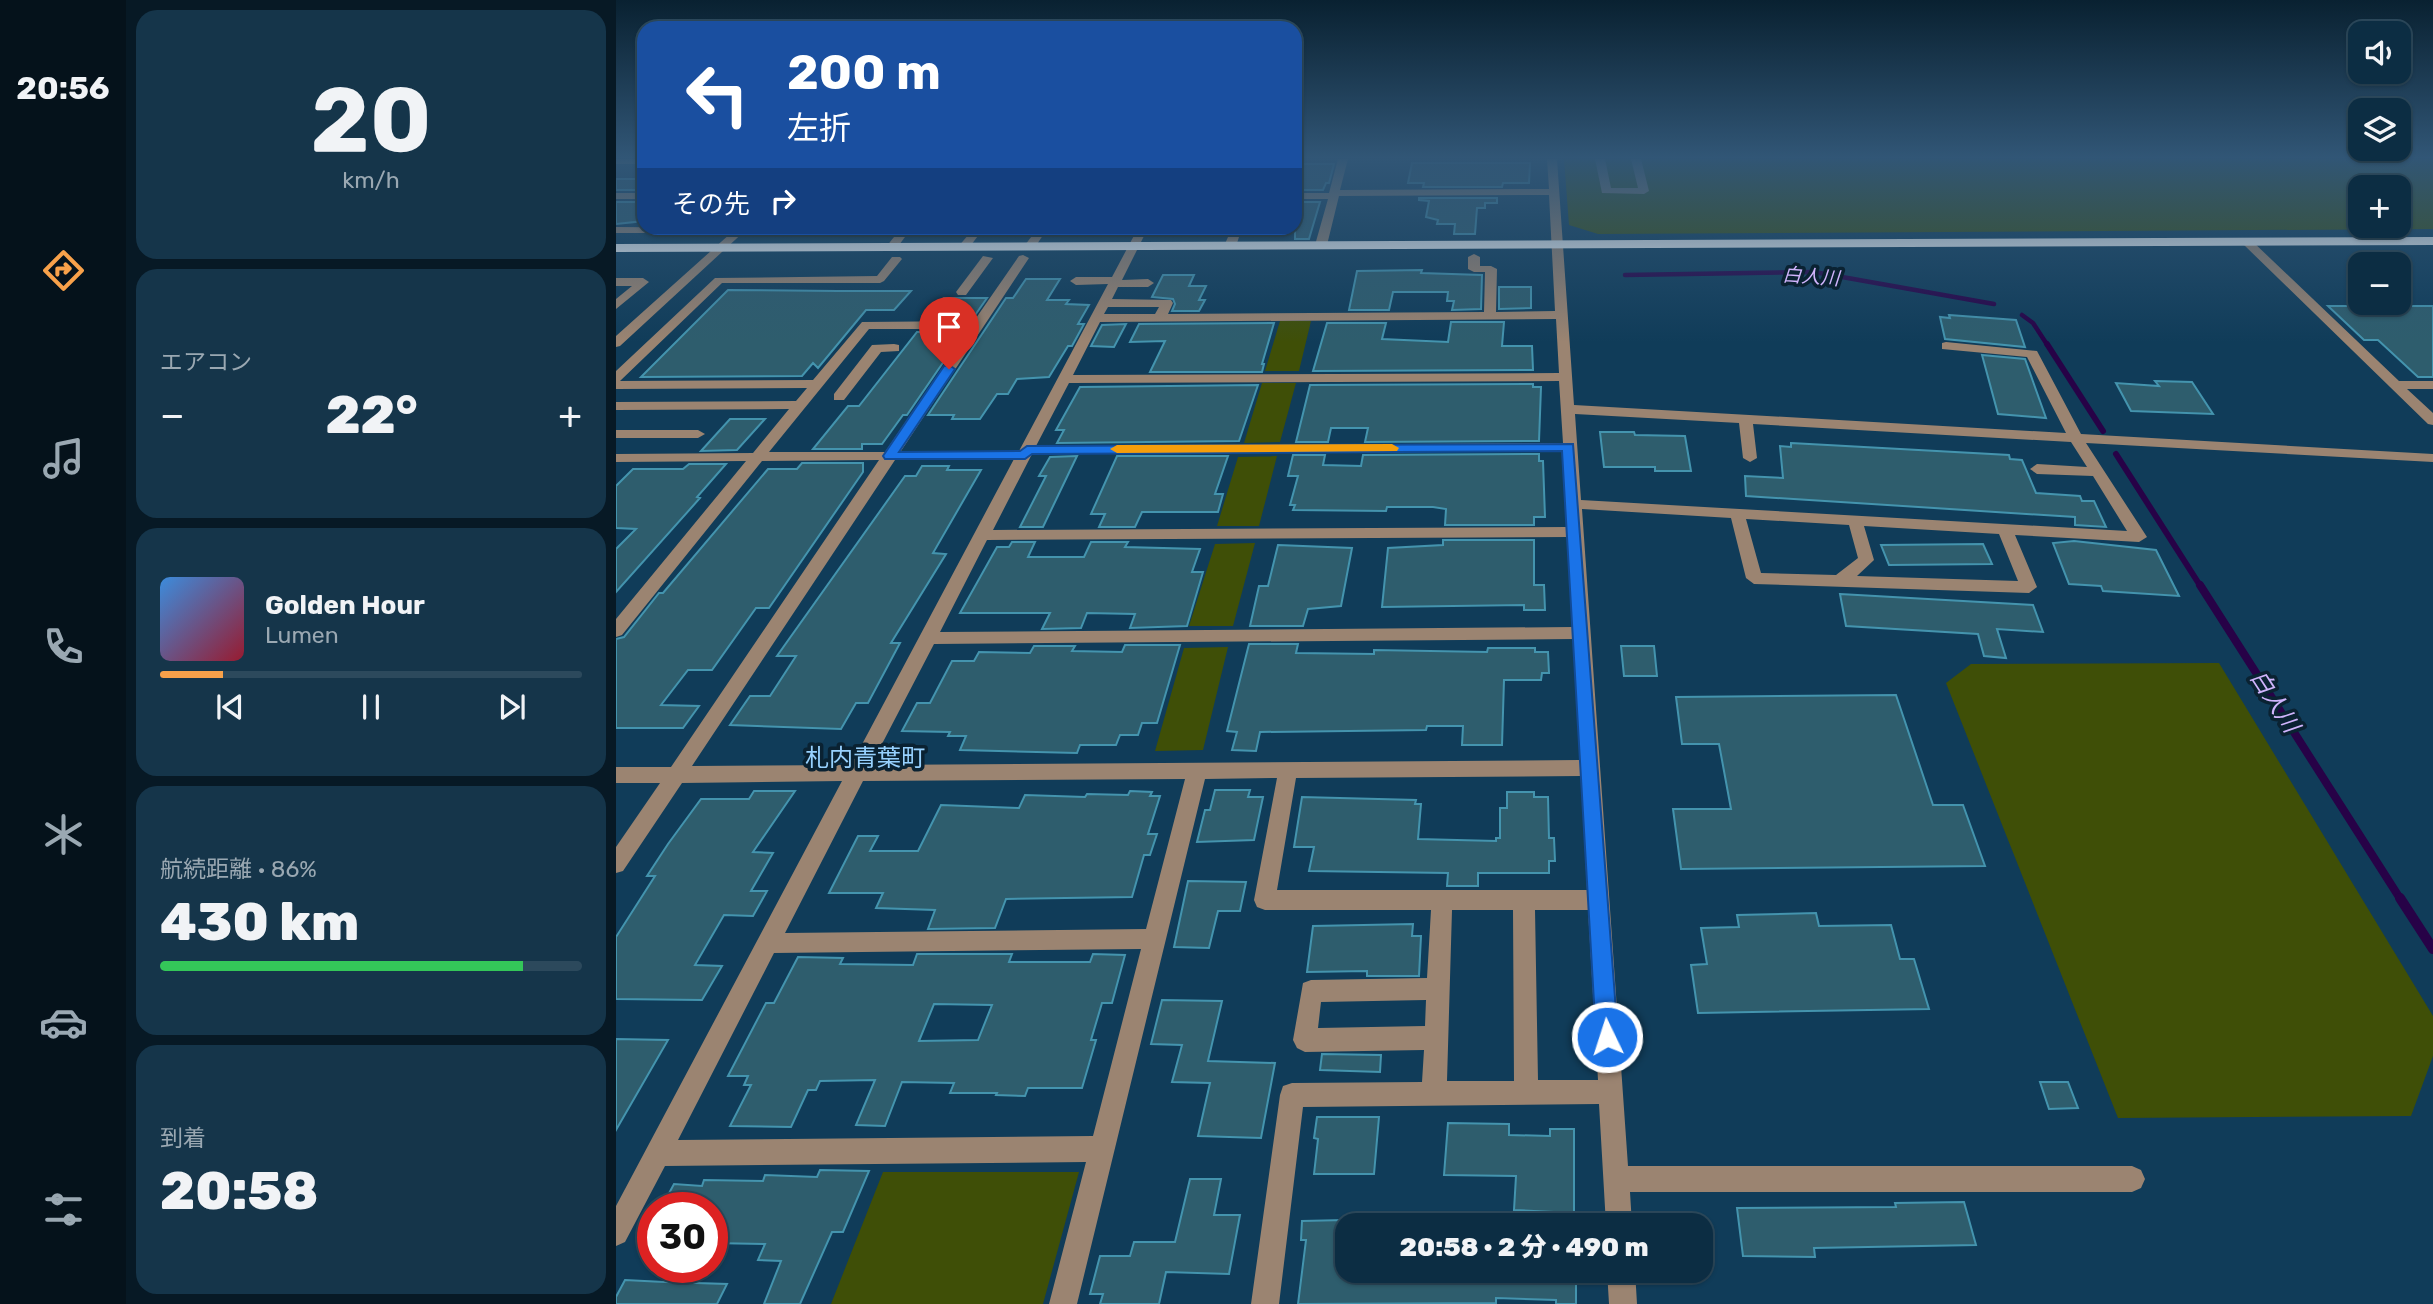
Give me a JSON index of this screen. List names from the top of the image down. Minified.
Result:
{"districts":["札内青葉町"],"water":["白人川"],"page":{"tabs":"20:56","tile":[["20","km/h"],"エアコン",["航続距離 · 86%","430 km"],["到着","20:58"]],"map_buttons":["+","−"],"turn":["200 m","左折"],"then":"その先","heat":["−","22°","+"],"song":["Golden Hour","Lumen"],"limit":"30","trip":"20:58 · 2 分 · 490 m"}}
